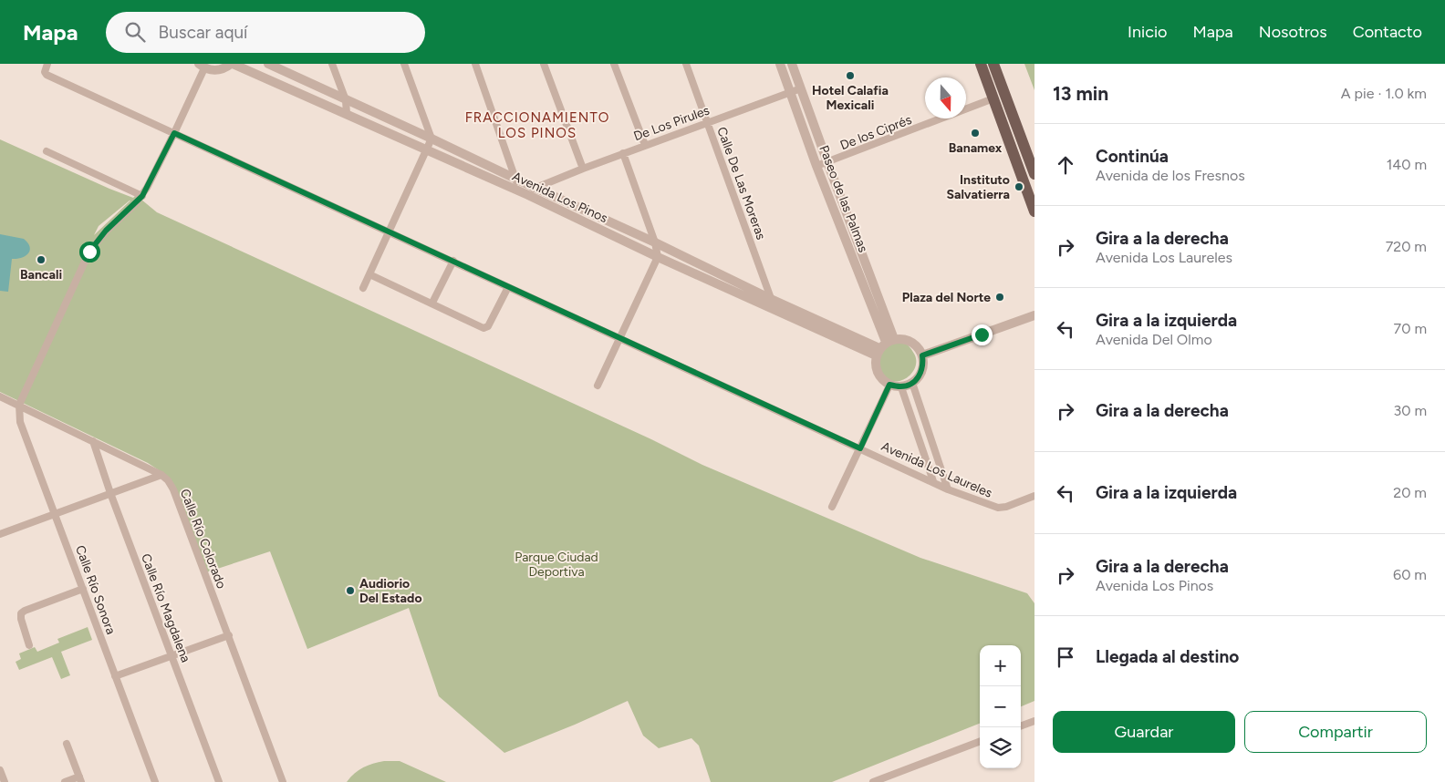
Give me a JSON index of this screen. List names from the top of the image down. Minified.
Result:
{"streets":{"street":["De Los Pirules","De los Ciprés","Calle De Las Moreras","Avenida Los Pinos","Paseo de las Palmas","Avenida Los Laureles","Calle Río Colorado","Calle Río Sonora","Calle Río Magdalena"]},"crossings":[["De Los Pirules","Calle De Las Moreras"],["De Los Pirules","Avenida Los Pinos"],["De Los Pirules","Paseo de las Palmas"],["De los Ciprés","Paseo de las Palmas"],["Calle De Las Moreras","Avenida Los Pinos"],["Avenida Los Pinos","Paseo de las Palmas"],["Calle Río Colorado","Calle Río Sonora"],["Calle Río Colorado","Calle Río Magdalena"]],"districts":["FRACCIONAMIENTO LOS PINOS"],"parks":["Parque Ciudad Deportiva"],"places":["Hotel Calafia Mexicali","Banamex","Instituto Salvatierra","Bancali","Plaza del Norte","Audiorio Del Estado"],"north":"bottom","page":{"header":"Mapa","search":"Buscar aquí","nav":["Inicio","Mapa","Nosotros","Contacto"],"heading":["13 min","A pie · 1.0 km"],"list":[["Continúa","Avenida de los Fresnos","140 m"],["Gira a la derecha","Avenida Los Laureles","720 m"],["Gira a la izquierda","Avenida Del Olmo","70 m"],["Gira a la derecha","30 m"],["Gira a la izquierda","20 m"],["Gira a la derecha","Avenida Los Pinos","60 m"],"Llegada al destino"],"map_buttons":["+","−"],"buttons":["Guardar","Compartir"]}}
